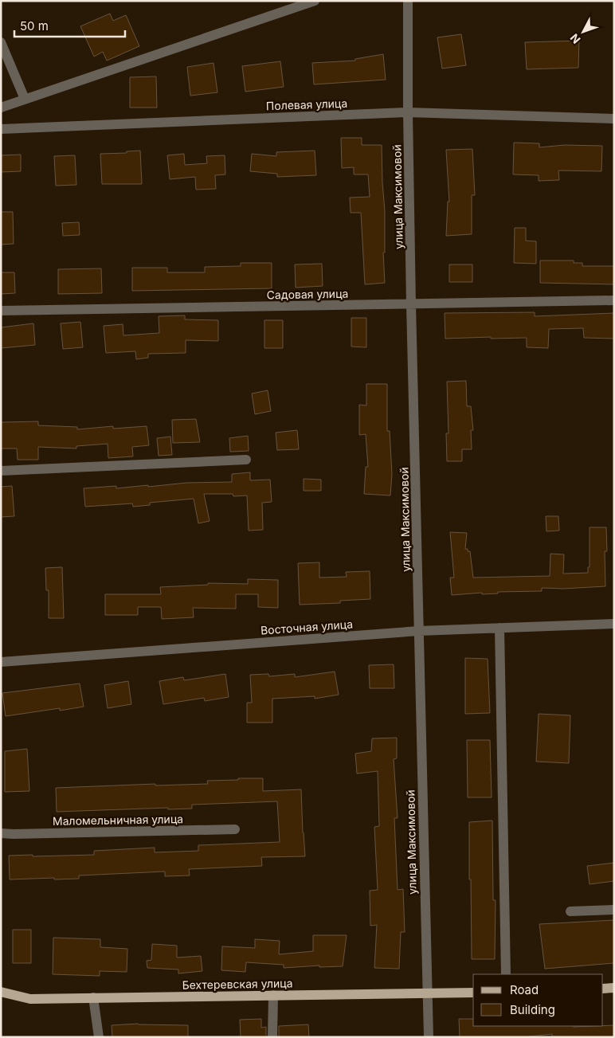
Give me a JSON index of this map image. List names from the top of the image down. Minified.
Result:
{"streets":{"main road":["Бехтеревская улица"],"street":["Полевая улица","улица Максимовой","Садовая улица","Восточная улица","Маломельничная улица"]},"crossings":[["Полевая улица","улица Максимовой"],["улица Максимовой","Садовая улица"],["улица Максимовой","Восточная улица"],["улица Максимовой","Бехтеревская улица"]],"legend":["Road","Building"],"scale_bar":"50 m","north":"bottom left"}
